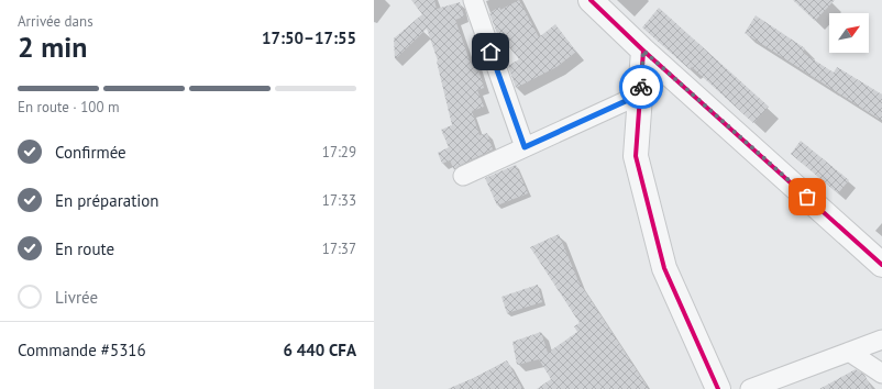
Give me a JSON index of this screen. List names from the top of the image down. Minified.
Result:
{"north":"top right","page":{"heading":["2 min","Arrivée dans","17:50–17:55"],"panel":["Commande #5316","6 440 CFA"],"bar":"En route · 100 m","list":[["Confirmée","17:29"],["En préparation","17:33"],["En route","17:37"],"Livrée"]}}
